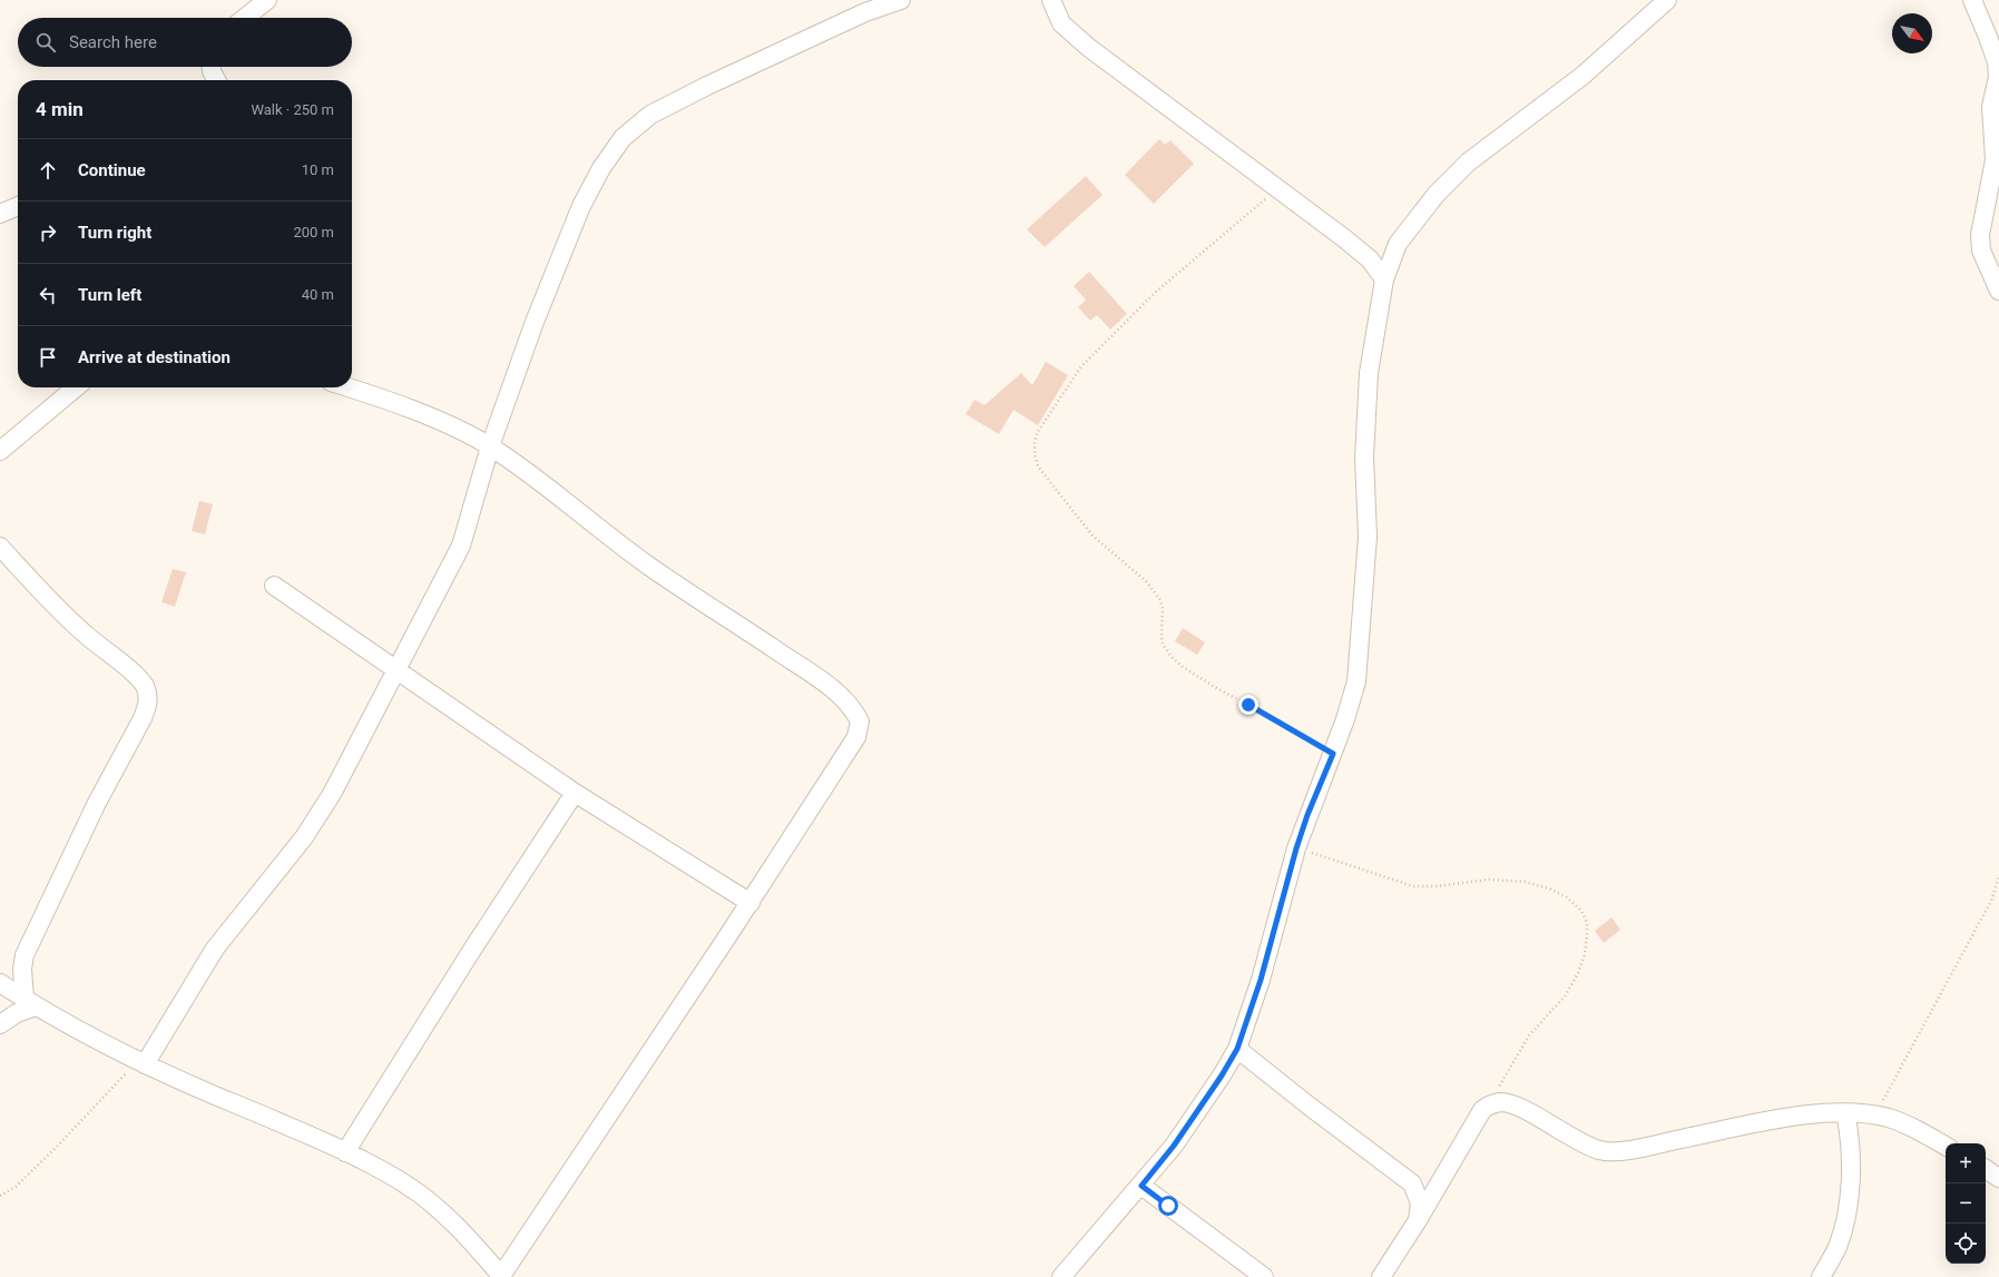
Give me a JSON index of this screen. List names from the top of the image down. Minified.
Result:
{"north":"bottom right","page":{"search":"Search here","heading":["4 min","Walk · 250 m"],"list":[["Continue","10 m"],["Turn right","200 m"],["Turn left","40 m"],"Arrive at destination"],"map_buttons":["+","−"]}}
